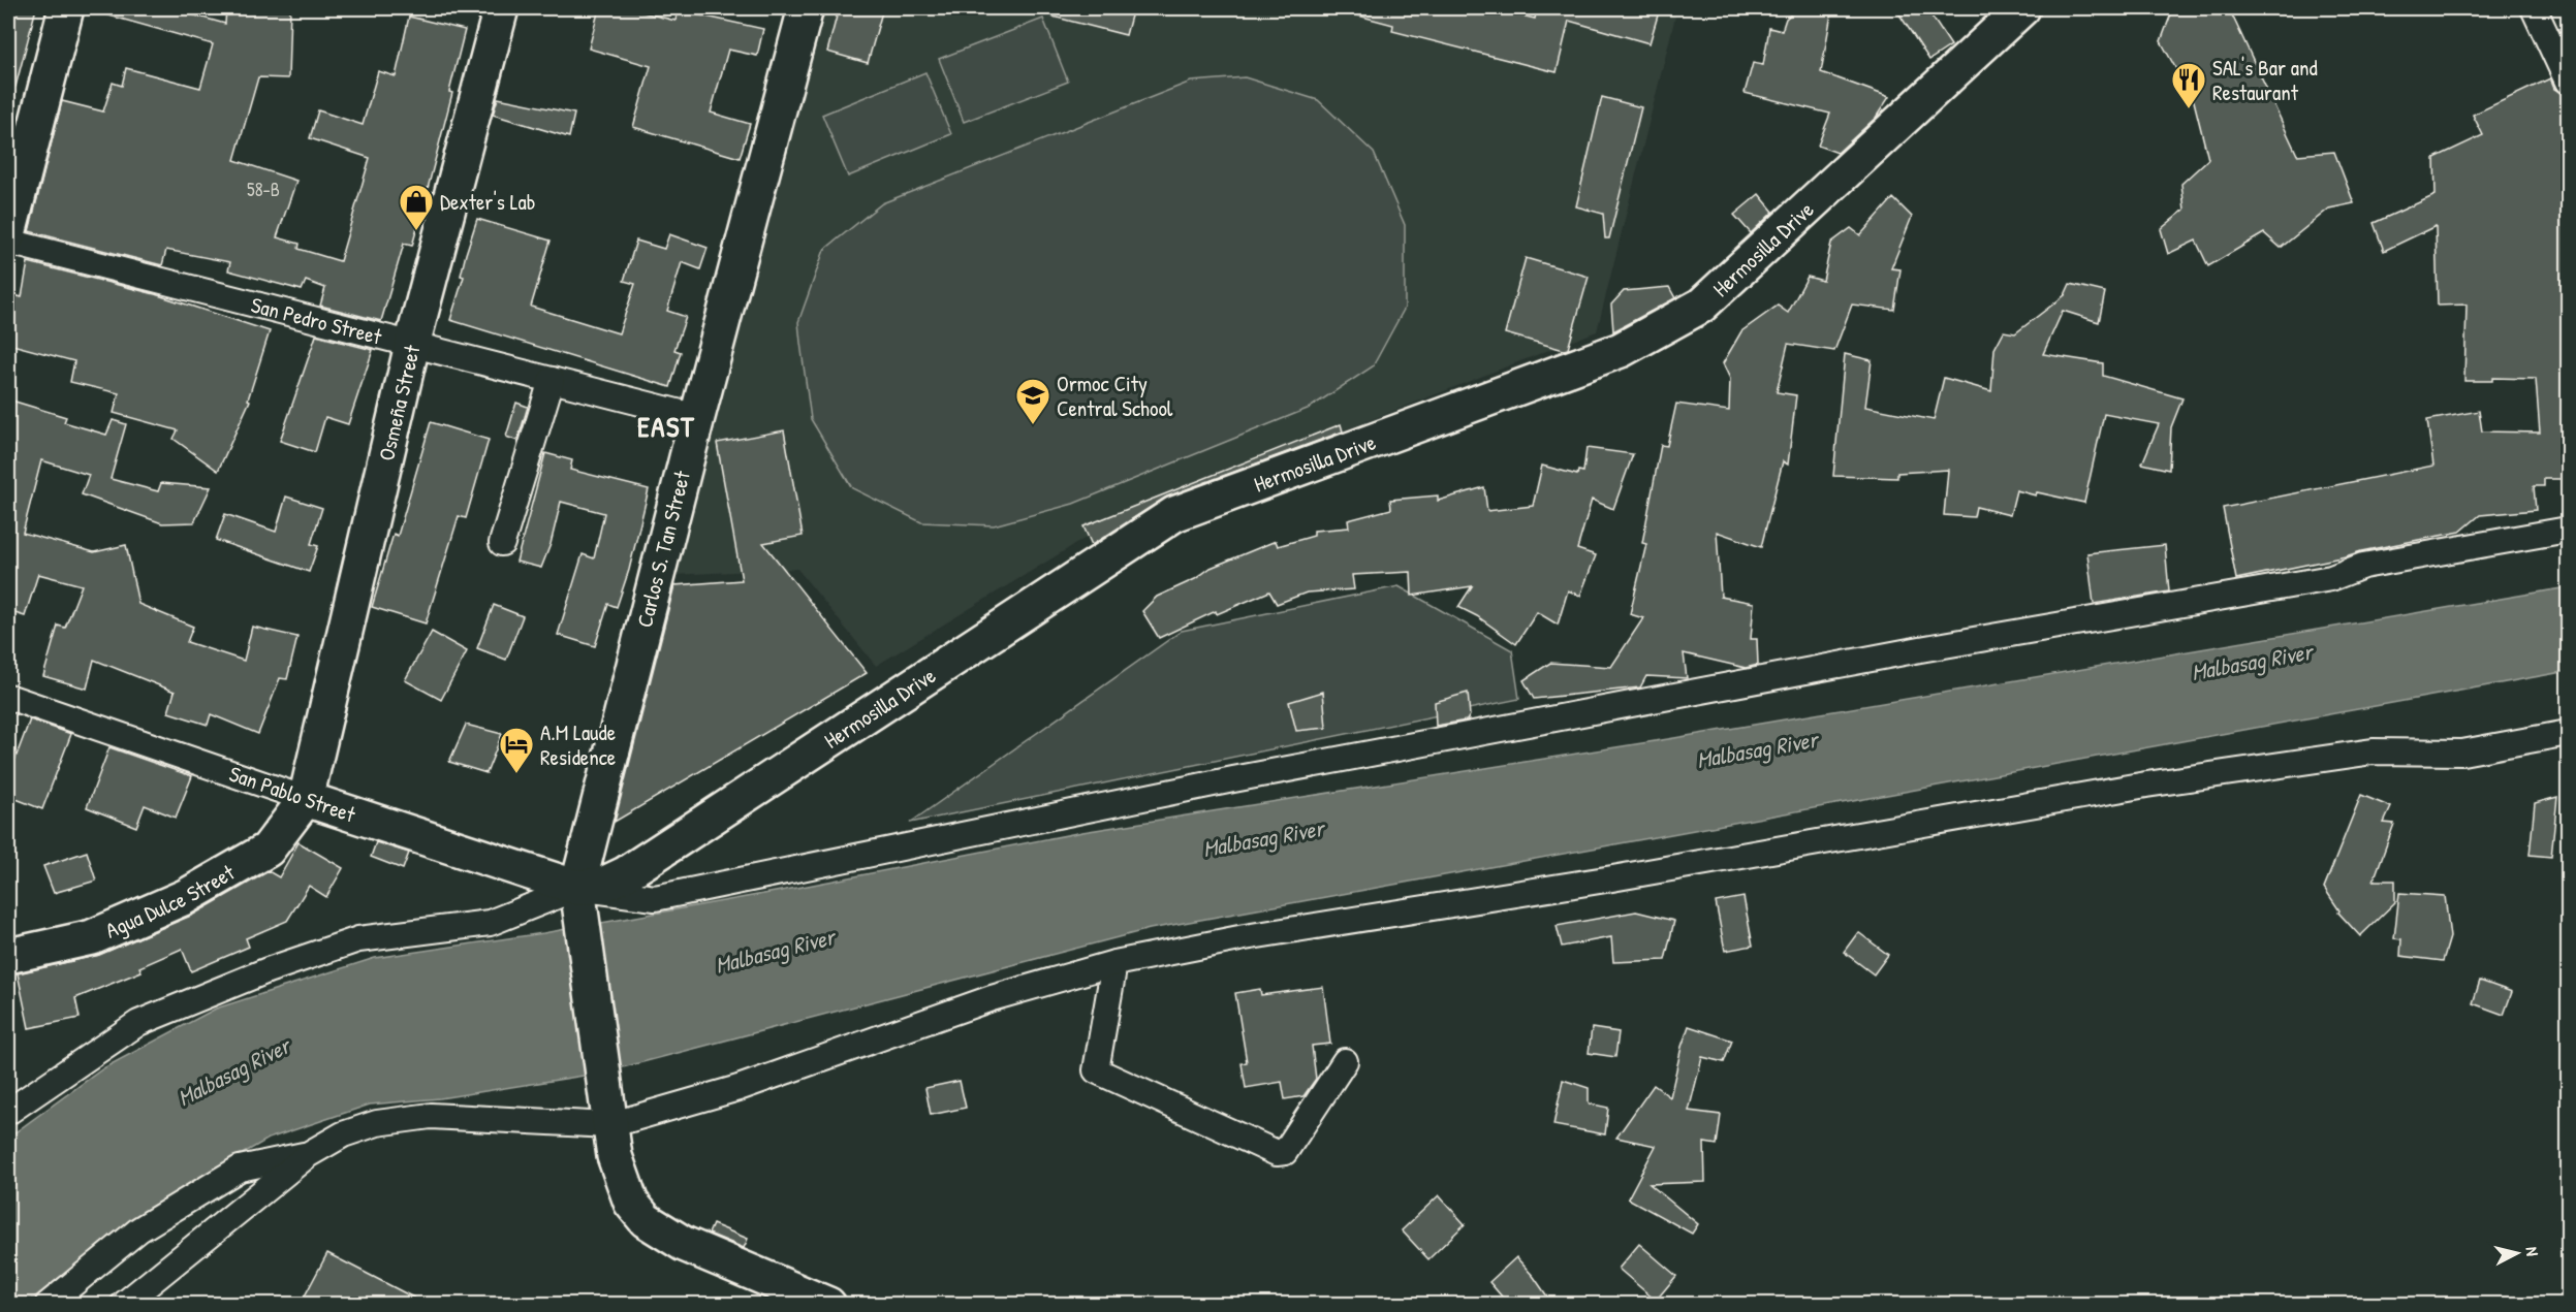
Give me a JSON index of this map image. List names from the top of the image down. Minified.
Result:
{"streets":{"main road":["Hermosilla Drive","Osmeña Street","Carlos S. Tan Street","San Pablo Street","Agua Dulce Street"],"street":["San Pedro Street"]},"crossings":[["Hermosilla Drive","Carlos S. Tan Street"],["Hermosilla Drive","San Pablo Street"],["San Pedro Street","Osmeña Street"],["San Pedro Street","Carlos S. Tan Street"],["Osmeña Street","San Pablo Street"],["Osmeña Street","Agua Dulce Street"],["Carlos S. Tan Street","San Pablo Street"],["San Pablo Street","Agua Dulce Street"]],"districts":["EAST"],"water":["Malbasag River"],"places":{"restaurant":["SAL's Bar and Restaurant"],"shop":["Dexter's Lab"],"school or university":["Ormoc City Central School"],"hotel":["A.M Laude Residence"]},"house_numbers":["58-B"],"north":"right"}
